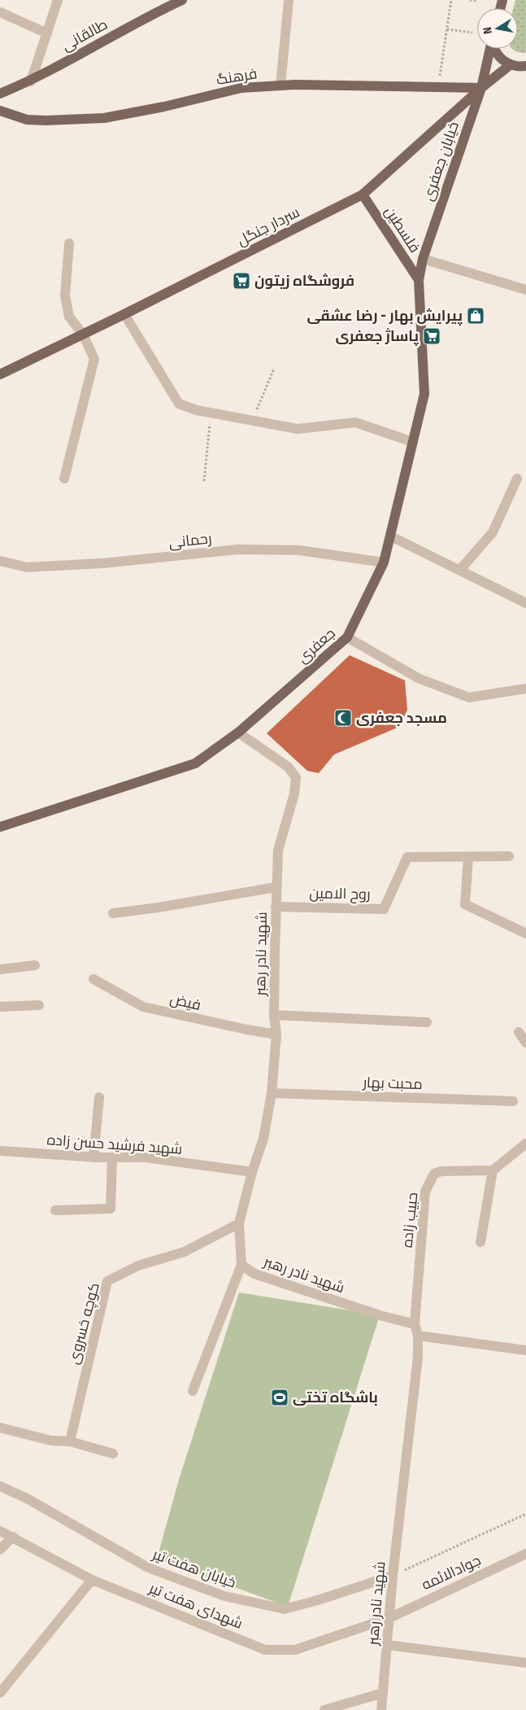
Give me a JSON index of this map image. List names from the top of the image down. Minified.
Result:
{"streets":{"main road":["طالقانی","فرهنگ","خیابان جعفری","سردار جنگل","فلسطین","جعفری"],"street":["رحمانی","روح الامین","شهید نادر رهبر","فیض","محبت بهار","شهید فرشید حسن زاده","حبیب زاده","کوچه خسروی","خیابان هفت تیر","جوادالائمه","شهدای هفت تیر"]},"crossings":[["فرهنگ","خیابان جعفری"],["فرهنگ","سردار جنگل"],["خیابان جعفری","سردار جنگل"],["خیابان جعفری","فلسطین"],["خیابان جعفری","جعفری"],["سردار جنگل","فلسطین"],["فلسطین","جعفری"],["رحمانی","جعفری"],["جعفری","شهید نادر رهبر"],["روح الامین","شهید نادر رهبر"],["شهید نادر رهبر","فیض"],["شهید نادر رهبر","محبت بهار"],["شهید نادر رهبر","شهید فرشید حسن زاده"],["شهید نادر رهبر","حبیب زاده"],["شهید نادر رهبر","کوچه خسروی"],["شهید نادر رهبر","خیابان هفت تیر"],["شهید نادر رهبر","جوادالائمه"],["شهید نادر رهبر","شهدای هفت تیر"],["جوادالائمه","شهدای هفت تیر"]],"places":{"supermarket":["فروشگاه زیتون","پاساژ جعفری"],"shop":["پیرایش بهار - رضا عشقی"],"mosque":["مسجد جعفری"],"sports":["باشگاه تختی"]},"north":"left"}
